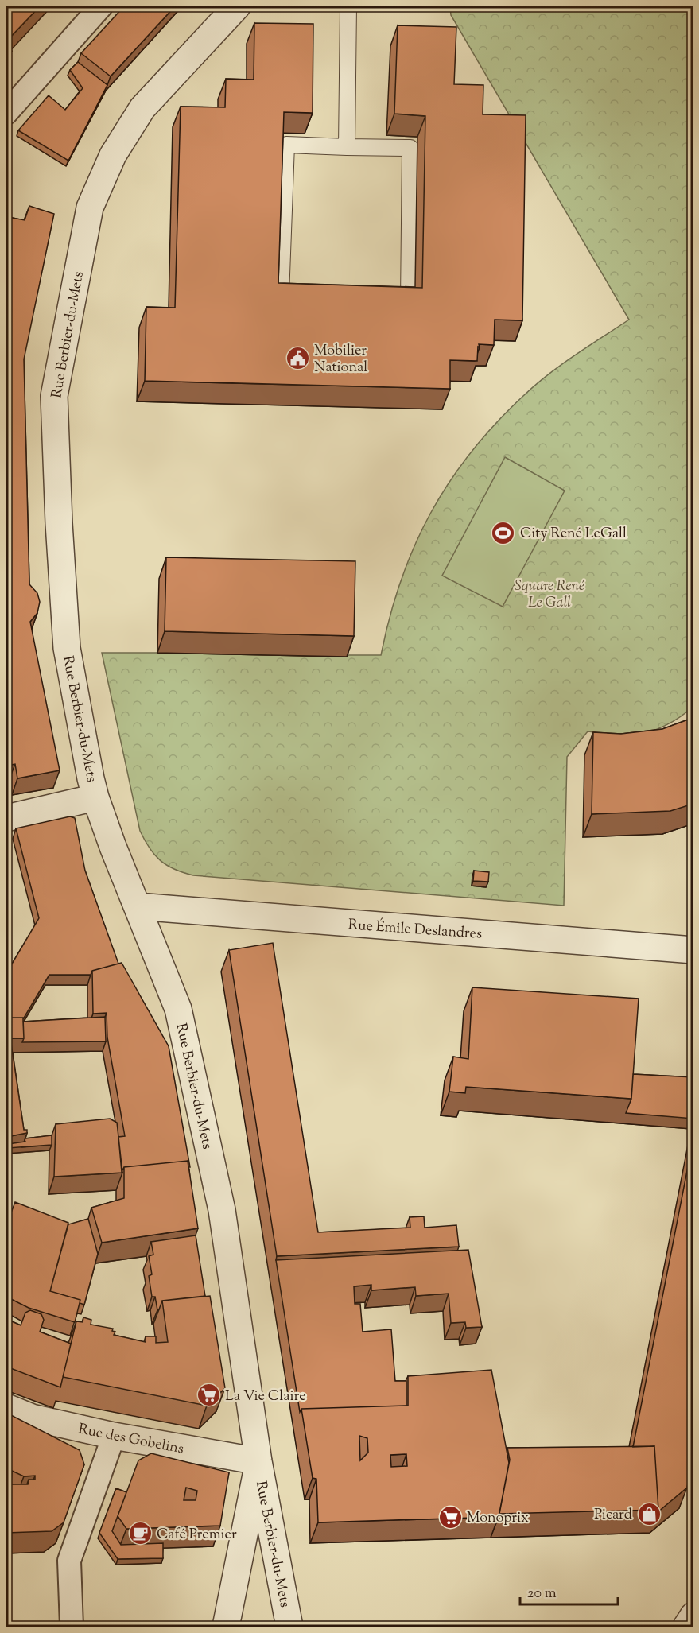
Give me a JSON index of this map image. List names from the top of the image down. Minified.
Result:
{"streets":{"street":["Rue Berbier-du-Mets","Rue Émile Deslandres","Rue des Gobelins"]},"crossings":[["Rue Berbier-du-Mets","Rue Émile Deslandres"],["Rue Berbier-du-Mets","Rue des Gobelins"]],"parks":["Square René Le Gall"],"places":{"public building":["Mobilier National"],"sports":["City René LeGall"],"supermarket":["La Vie Claire","Monoprix"],"shop":["Picard"],"cafe":["Café Premier"]},"scale_bar":"20 m"}
